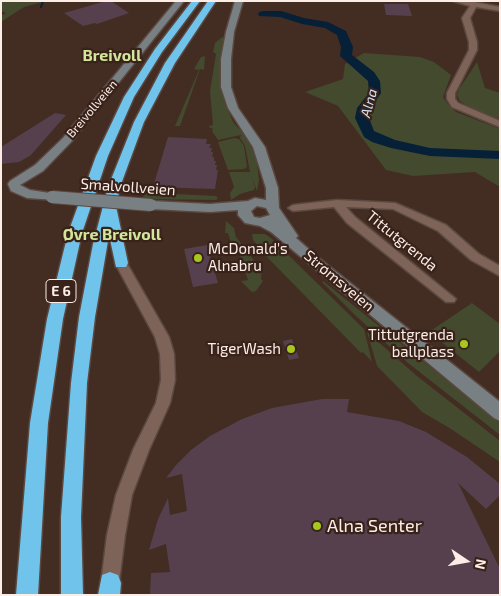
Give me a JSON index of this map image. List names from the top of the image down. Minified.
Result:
{"streets":{"highway":["E 6"],"main road":["Breivollveien","Smalvollveien","Strømsveien"],"street":["Tittutgrenda"]},"crossings":[["Breivollveien","Smalvollveien"],["Smalvollveien","Strømsveien"]],"districts":["Breivoll","Øvre Breivoll"],"water":["Alna"],"places":["McDonald's Alnabru","Tittutgrenda ballplass","TigerWash","Alna Senter"],"north":"right"}
